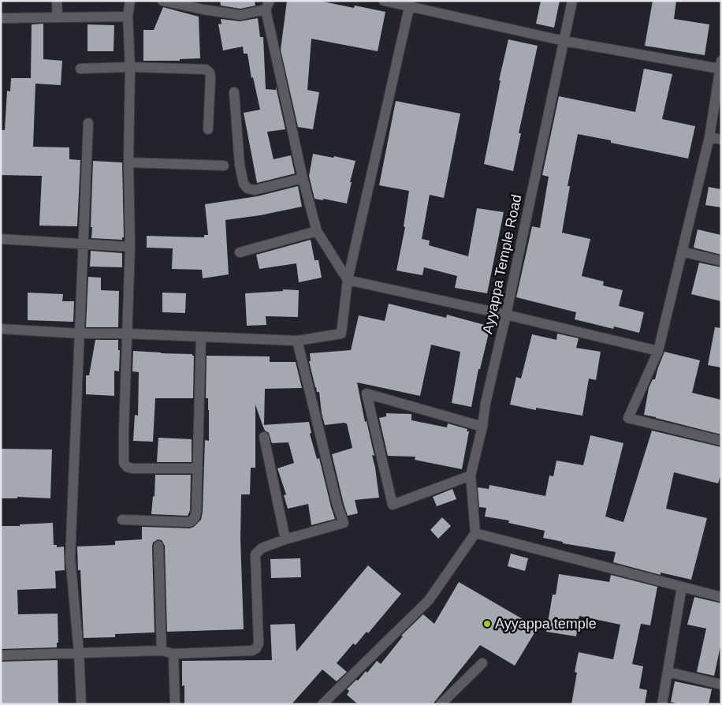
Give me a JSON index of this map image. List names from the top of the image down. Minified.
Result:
{"streets":{"street":["Ayyappa Temple Road"]},"places":["Ayyappa temple"]}
